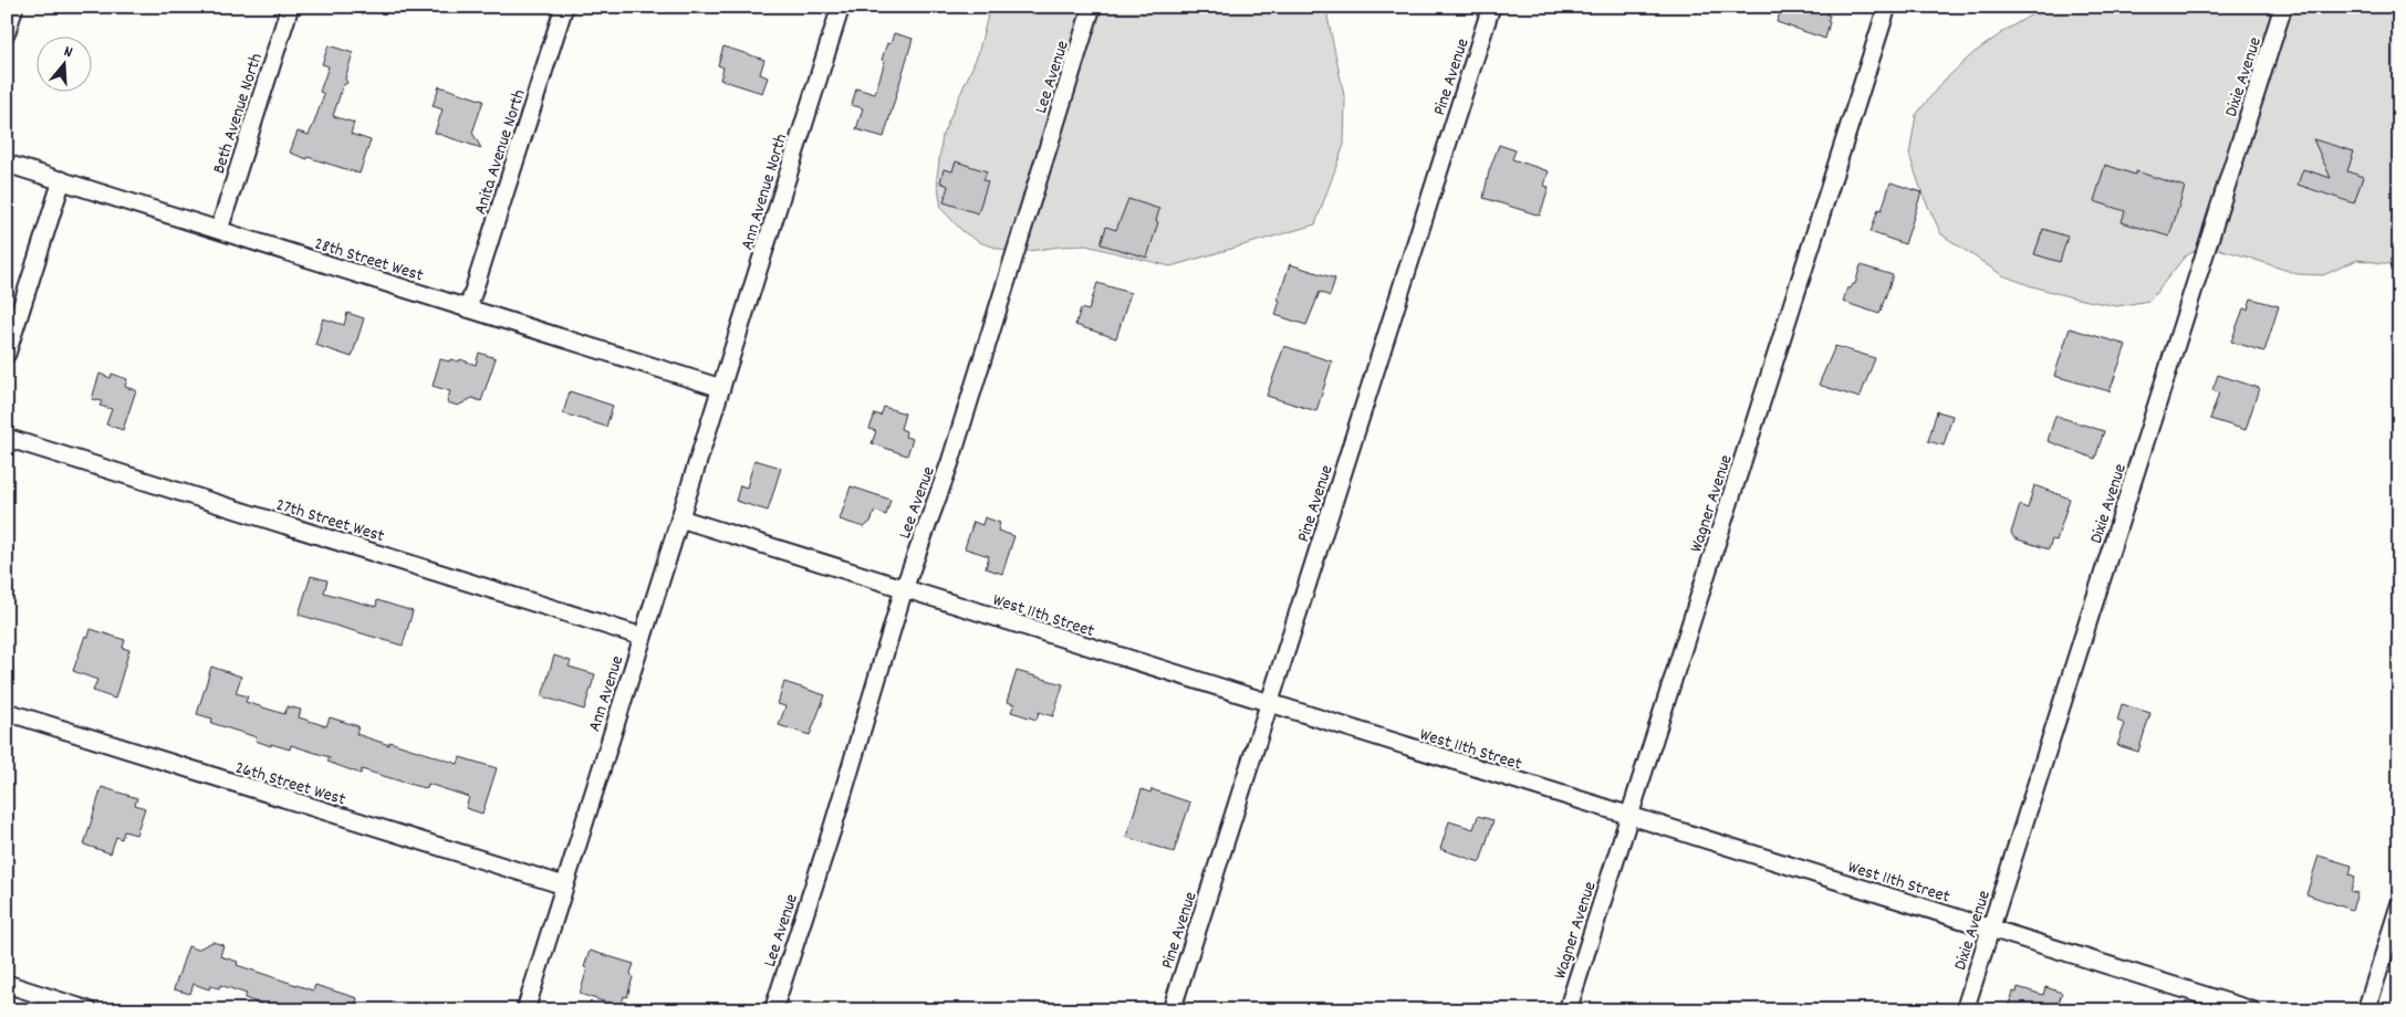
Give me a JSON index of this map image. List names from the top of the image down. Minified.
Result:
{"streets":{"street":["Lee Avenue","Pine Avenue","Dixie Avenue","Beth Avenue North","Anita Avenue North","Ann Avenue North","28th Street West","Wagner Avenue","27th Street West","West 11th Street","Ann Avenue","26th Street West"]},"crossings":[["Lee Avenue","West 11th Street"],["Pine Avenue","West 11th Street"],["Dixie Avenue","West 11th Street"],["Beth Avenue North","28th Street West"],["Anita Avenue North","28th Street West"],["Ann Avenue North","28th Street West"],["Ann Avenue North","Ann Avenue"],["28th Street West","Ann Avenue"],["Wagner Avenue","West 11th Street"],["27th Street West","Ann Avenue"],["West 11th Street","Ann Avenue"],["Ann Avenue","26th Street West"]],"north":"top"}
